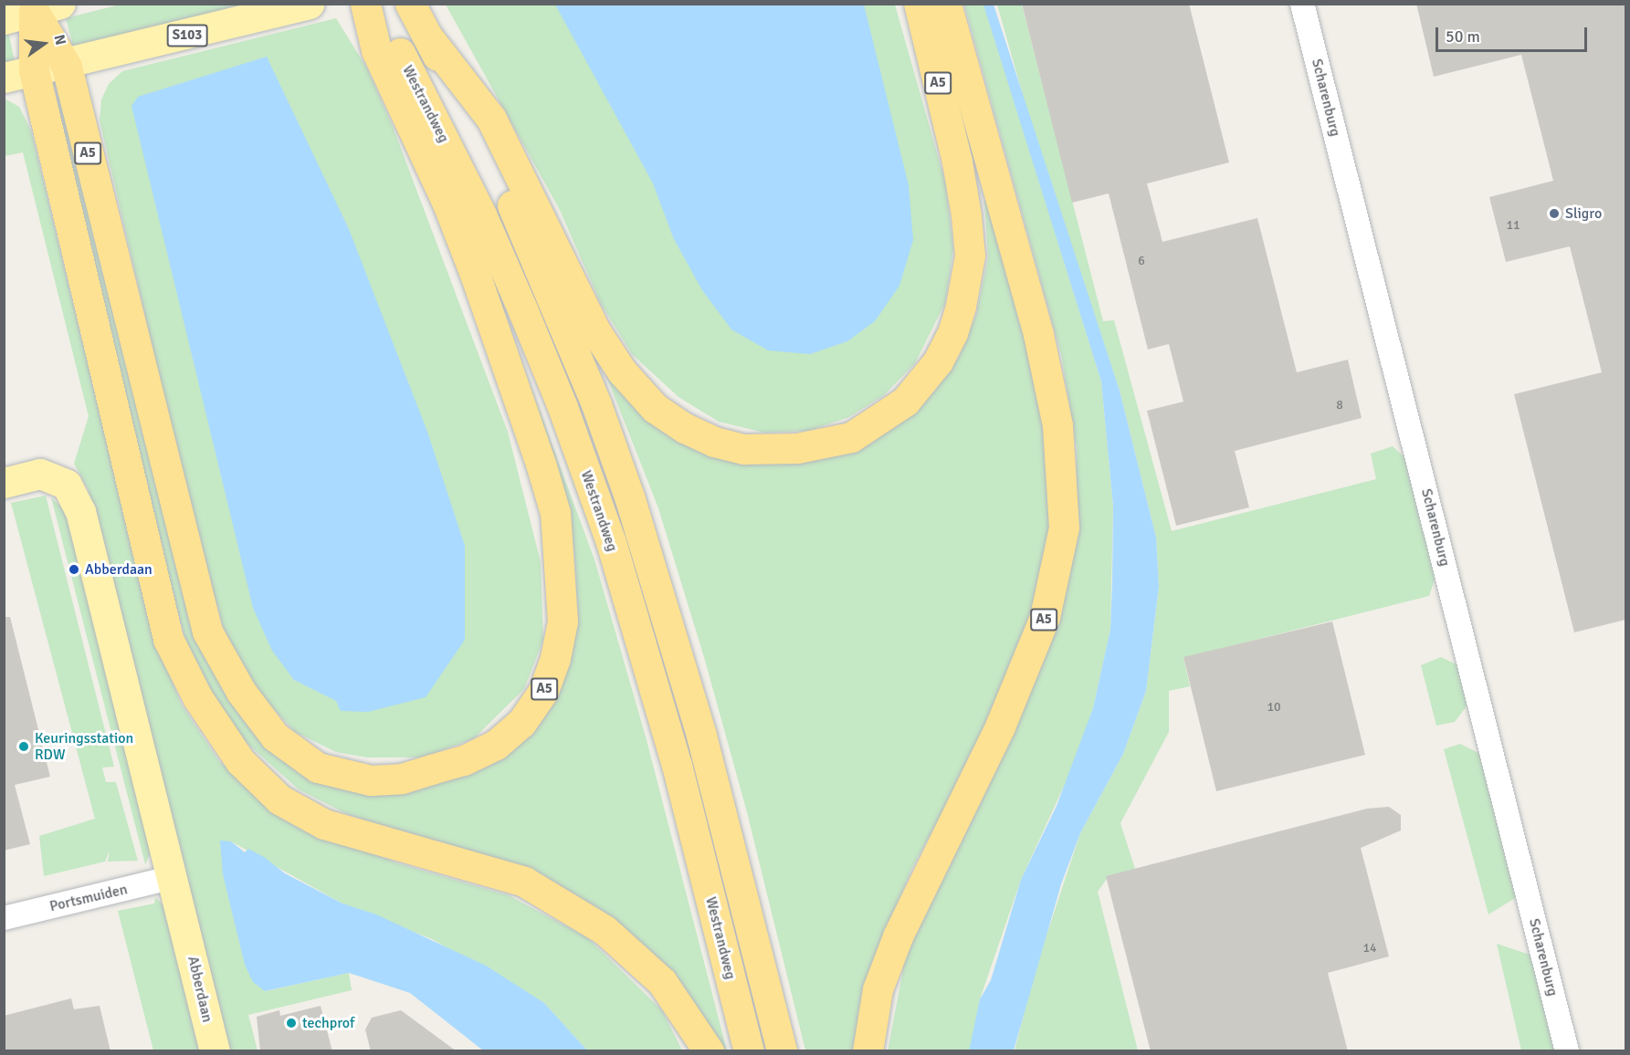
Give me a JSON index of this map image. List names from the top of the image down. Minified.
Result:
{"streets":{"highway":["A5","Westrandweg"],"main road":["S103","Abberdaan"],"street":["Scharenburg","Portsmuiden"]},"crossings":[["S103","A5"],["A5","Westrandweg"],["Portsmuiden","Abberdaan"]],"places":["Sligro","Abberdaan","Keuringsstation RDW","techprof"],"house_numbers":["11","6","8","10","14"],"scale_bar":"50 m","north":"right"}
